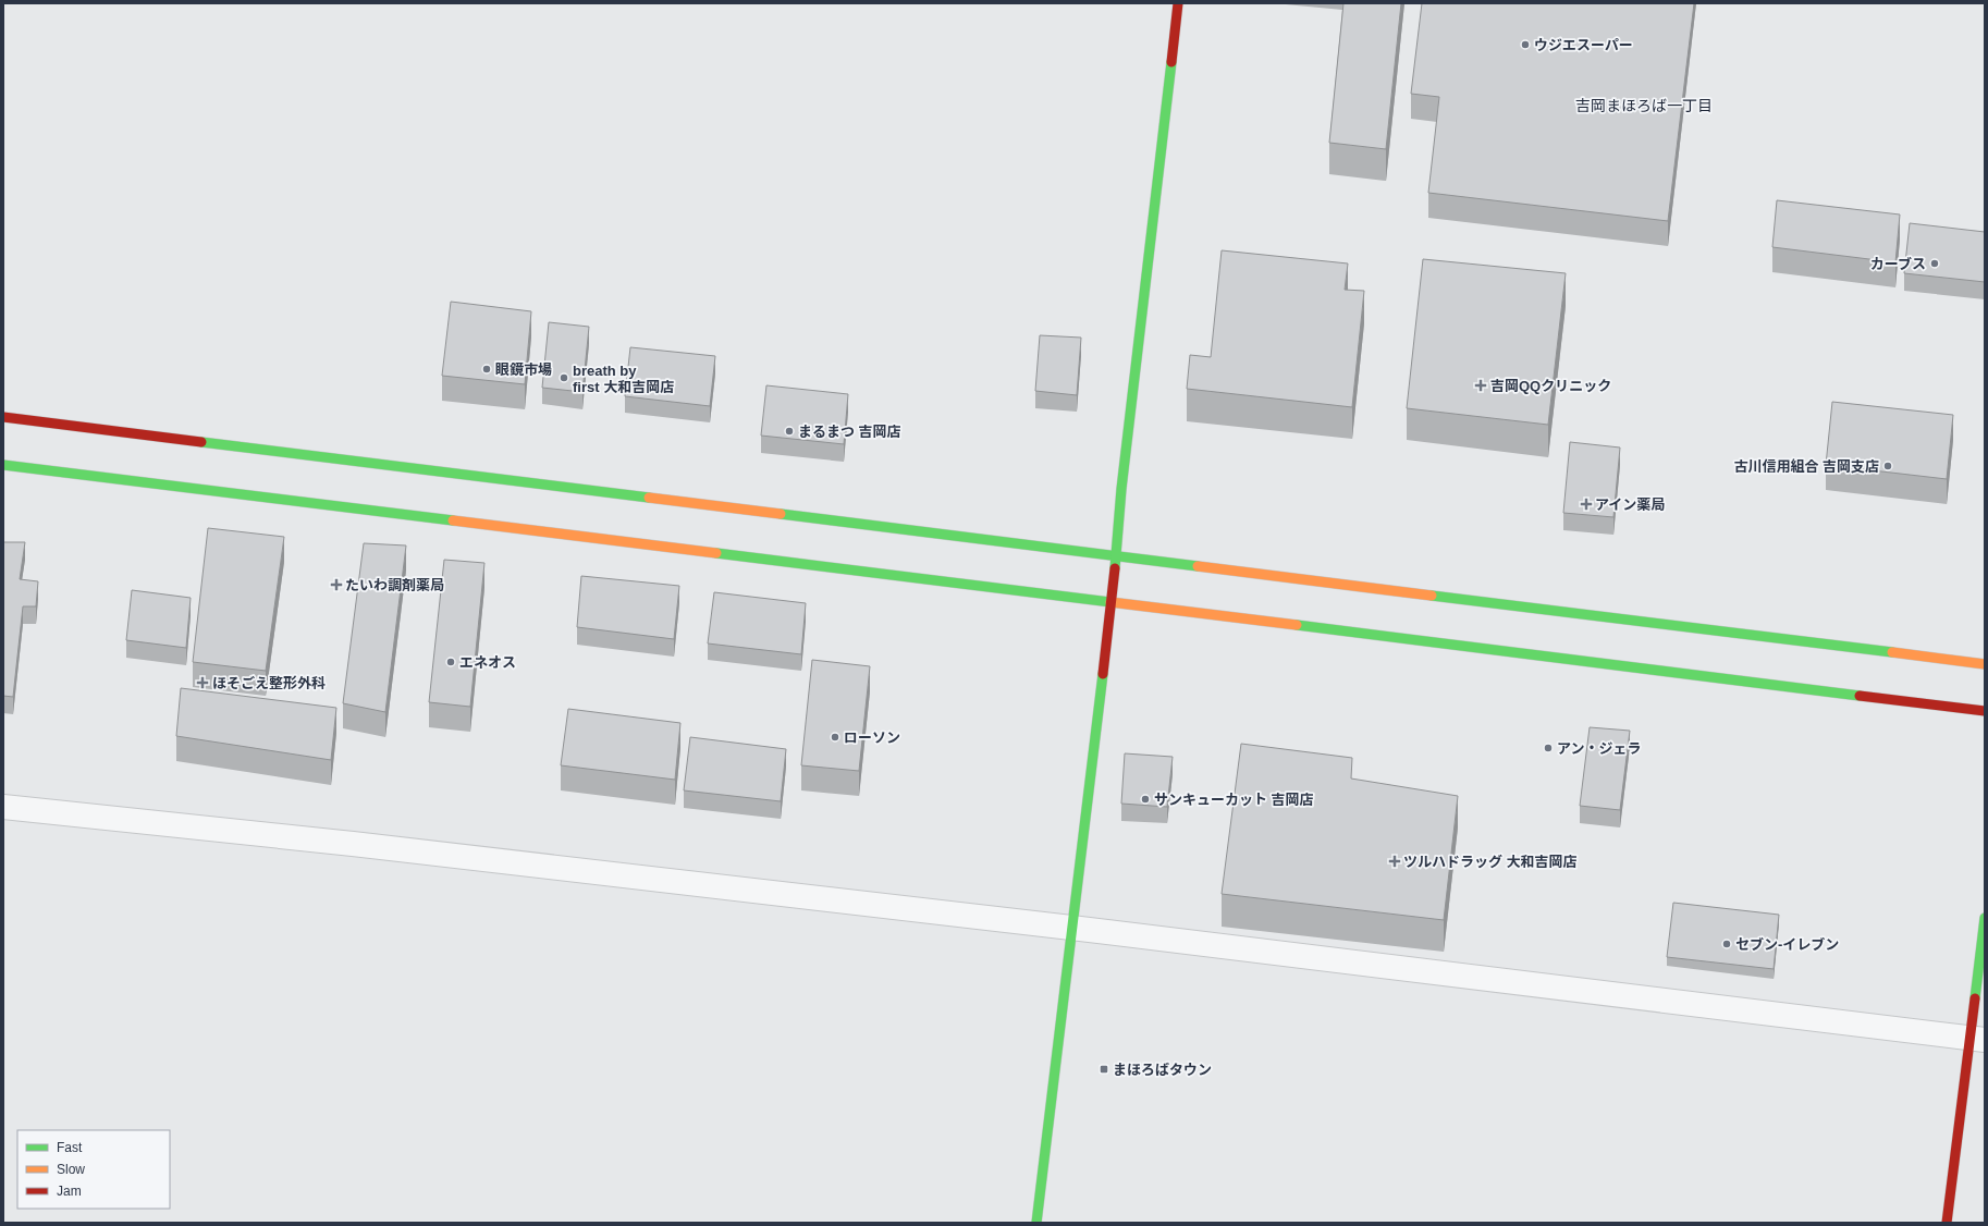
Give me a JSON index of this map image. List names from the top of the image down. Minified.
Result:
{"districts":["吉岡まほろば一丁目"],"places":{"other":["ウジエスーパー","カーブス","眼鏡市場","breath by first 大和吉岡店","まるまつ 吉岡店","古川信用組合 吉岡支店","エネオス","ローソン","アン・ジェラ","サンキューカット 吉岡店","セブン-イレブン"],"health":["吉岡QQクリニック","アイン薬局","たいわ調剤薬局","ほそごえ整形外科","ツルハドラッグ 大和吉岡店"],"transit":["まほろばタウン"]},"legend":["Fast","Slow","Jam"]}
